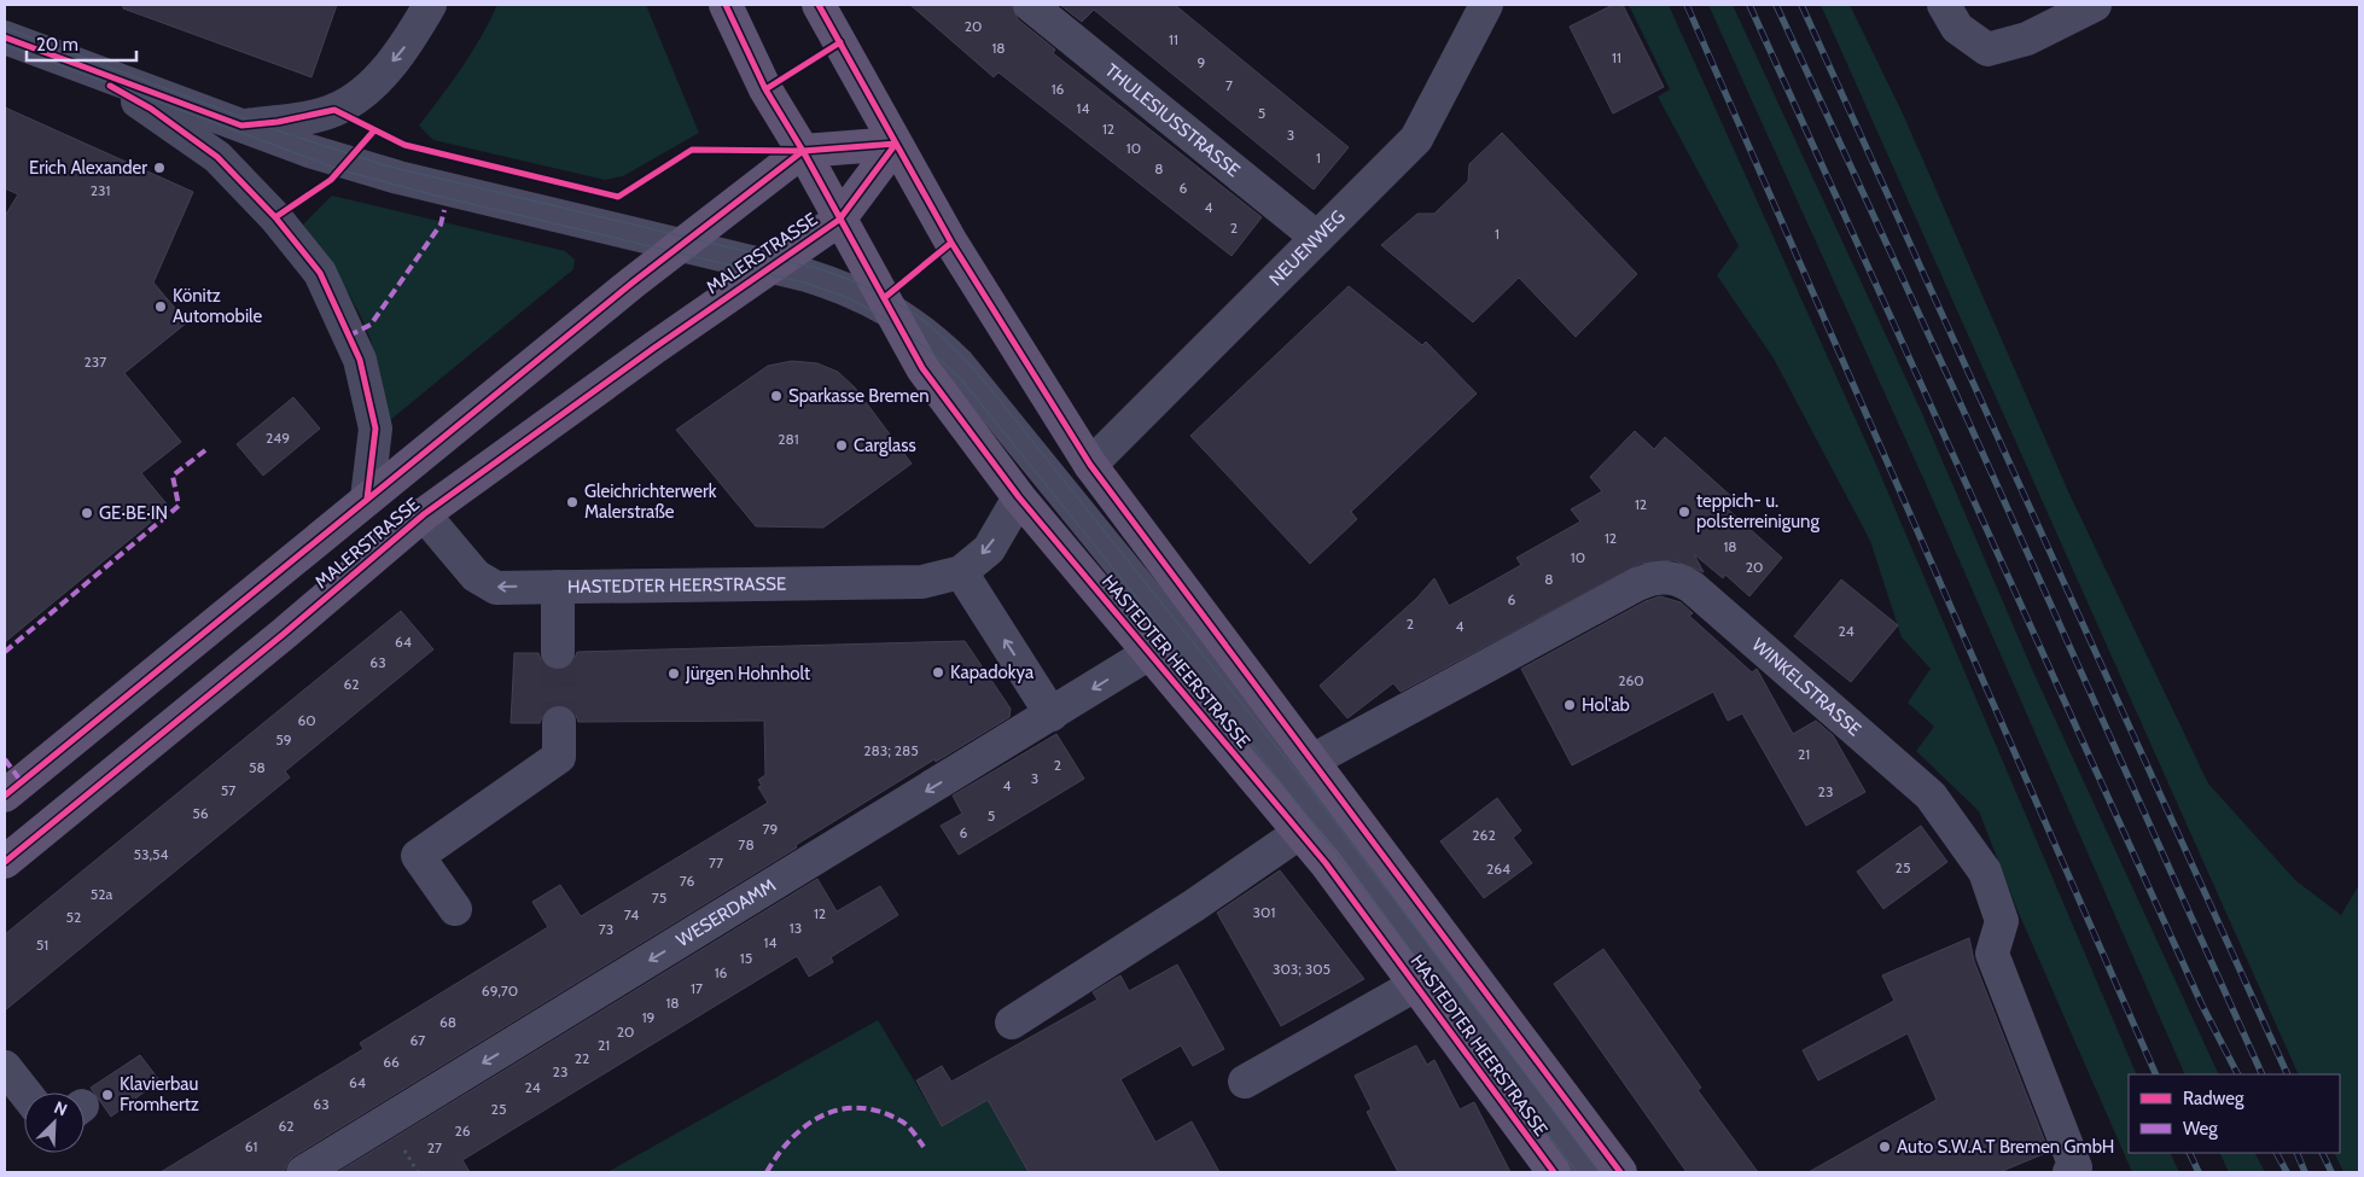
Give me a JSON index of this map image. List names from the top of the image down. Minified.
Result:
{"streets":{"main road":["MALERSTRASSE","HASTEDTER HEERSTRASSE"],"street":["THULESIUSSTRASSE","NEUENWEG","WINKELSTRASSE","WESERDAMM"]},"crossings":[["THULESIUSSTRASSE","NEUENWEG"],["NEUENWEG","HASTEDTER HEERSTRASSE"],["MALERSTRASSE","HASTEDTER HEERSTRASSE"],["HASTEDTER HEERSTRASSE","WINKELSTRASSE"],["HASTEDTER HEERSTRASSE","WESERDAMM"]],"places":["Erich Alexander","Könitz Automobile","Sparkasse Bremen","Carglass","Gleichrichterwerk Malerstraße","teppich- u. polsterreinigung","GE·BE·IN","Kapadokya","Jürgen Hohnholt","Hol'ab","Klavierbau Fromhertz","Auto S.W.A.T Bremen GmbH"],"house_numbers":["20","11","18","11","9","7","16","14","5","12","3","10","1","8","6","231","4","2","1","237","249","281","12","12","18","10","20","8","6","2","4","24","64","63","260","62","60","59","283; 285","21","2","58","3","4","57","23","56","5","79","6","262","78","53,54","77","25","264","76","52a","75","301","12","74","52","13","73","14","51","15","303; 305","16","17","69,70","18","19","68","20","67","21","22","66","23","64","24","63","25","62","26","61","27"],"legend":["Radweg","Weg"],"scale_bar":"20 m","north":"top right"}
